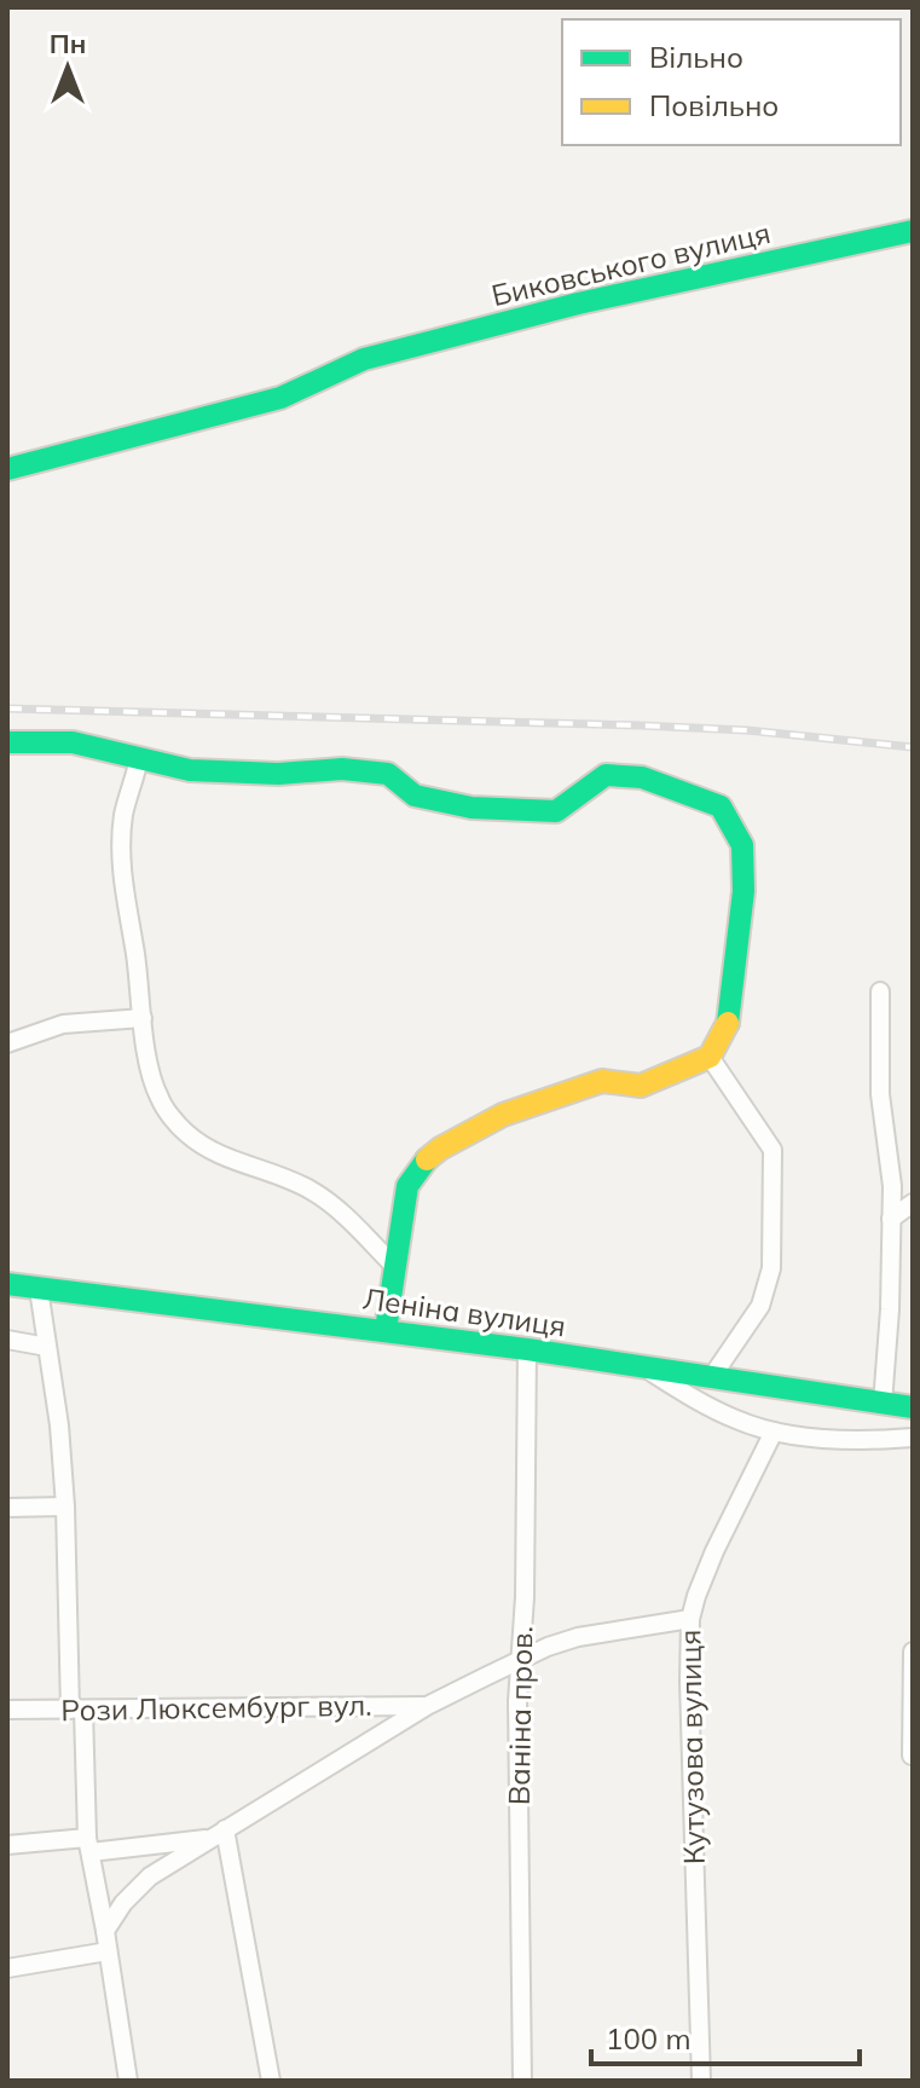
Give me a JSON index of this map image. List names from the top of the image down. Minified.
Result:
{"streets":{"street":["Биковського вулиця","Леніна вулиця","Рози Люксембург вул.","Ваніна пров.","Кутузова вулиця"]},"crossings":[["Леніна вулиця","Ваніна пров."]],"legend":["Вільно","Повільно"],"scale_bar":"100 m","north":"top"}
